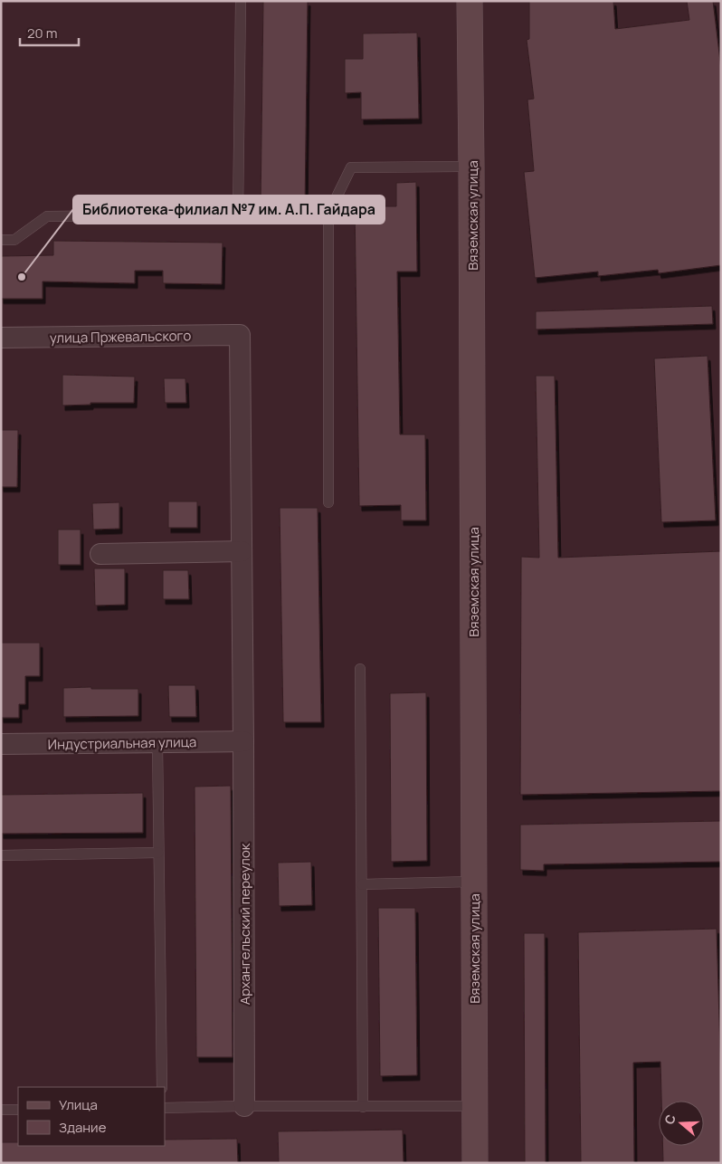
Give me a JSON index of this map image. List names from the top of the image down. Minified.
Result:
{"streets":{"main road":["Вяземская улица"],"street":["улица Пржевальского","Индустриальная улица","Архангельский переулок"]},"crossings":[["улица Пржевальского","Архангельский переулок"],["Индустриальная улица","Архангельский переулок"]],"places":["Библиотека-филиал №7 им. А.П. Гайдара"],"legend":["Улица","Здание"],"scale_bar":"20 m","north":"left"}
